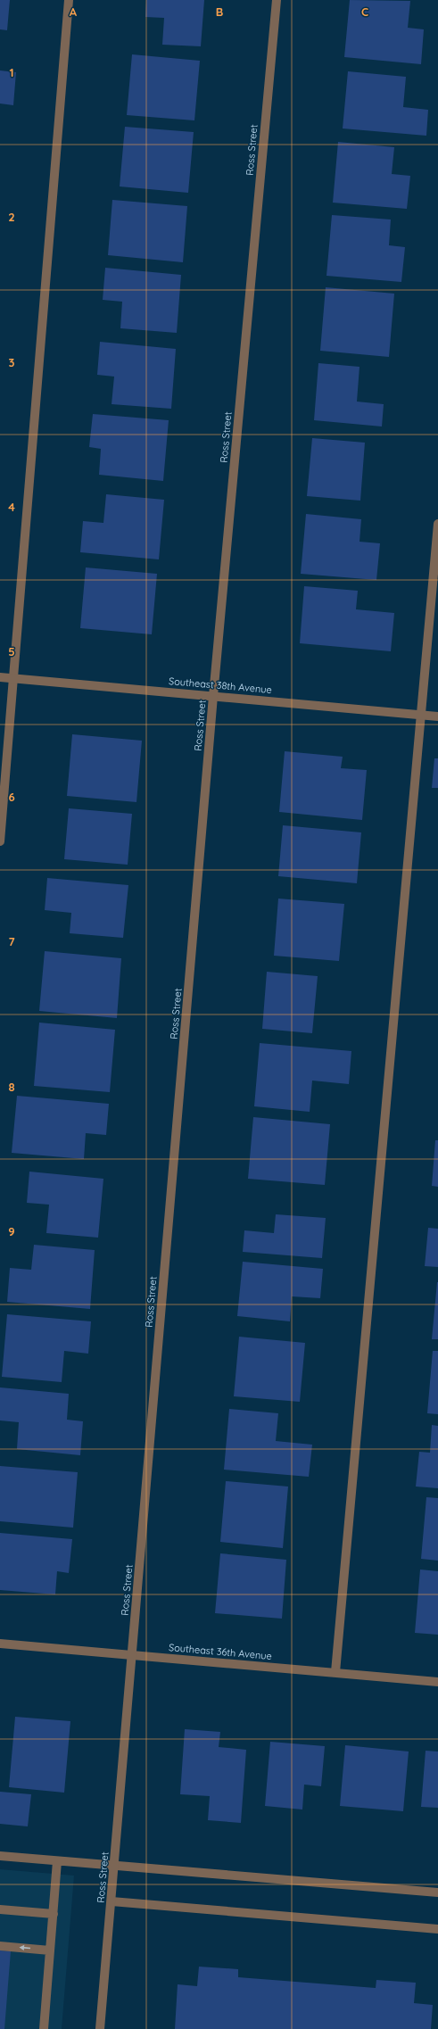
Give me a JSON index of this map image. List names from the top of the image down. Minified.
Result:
{"streets":{"street":["Ross Street","Southeast 38th Avenue","Southeast 36th Avenue"]},"crossings":[["Ross Street","Southeast 38th Avenue"],["Ross Street","Southeast 36th Avenue"]],"grid":{"columns":["A","B","C"],"rows":["1","2","3","4","5","6","7","8","9"]}}
